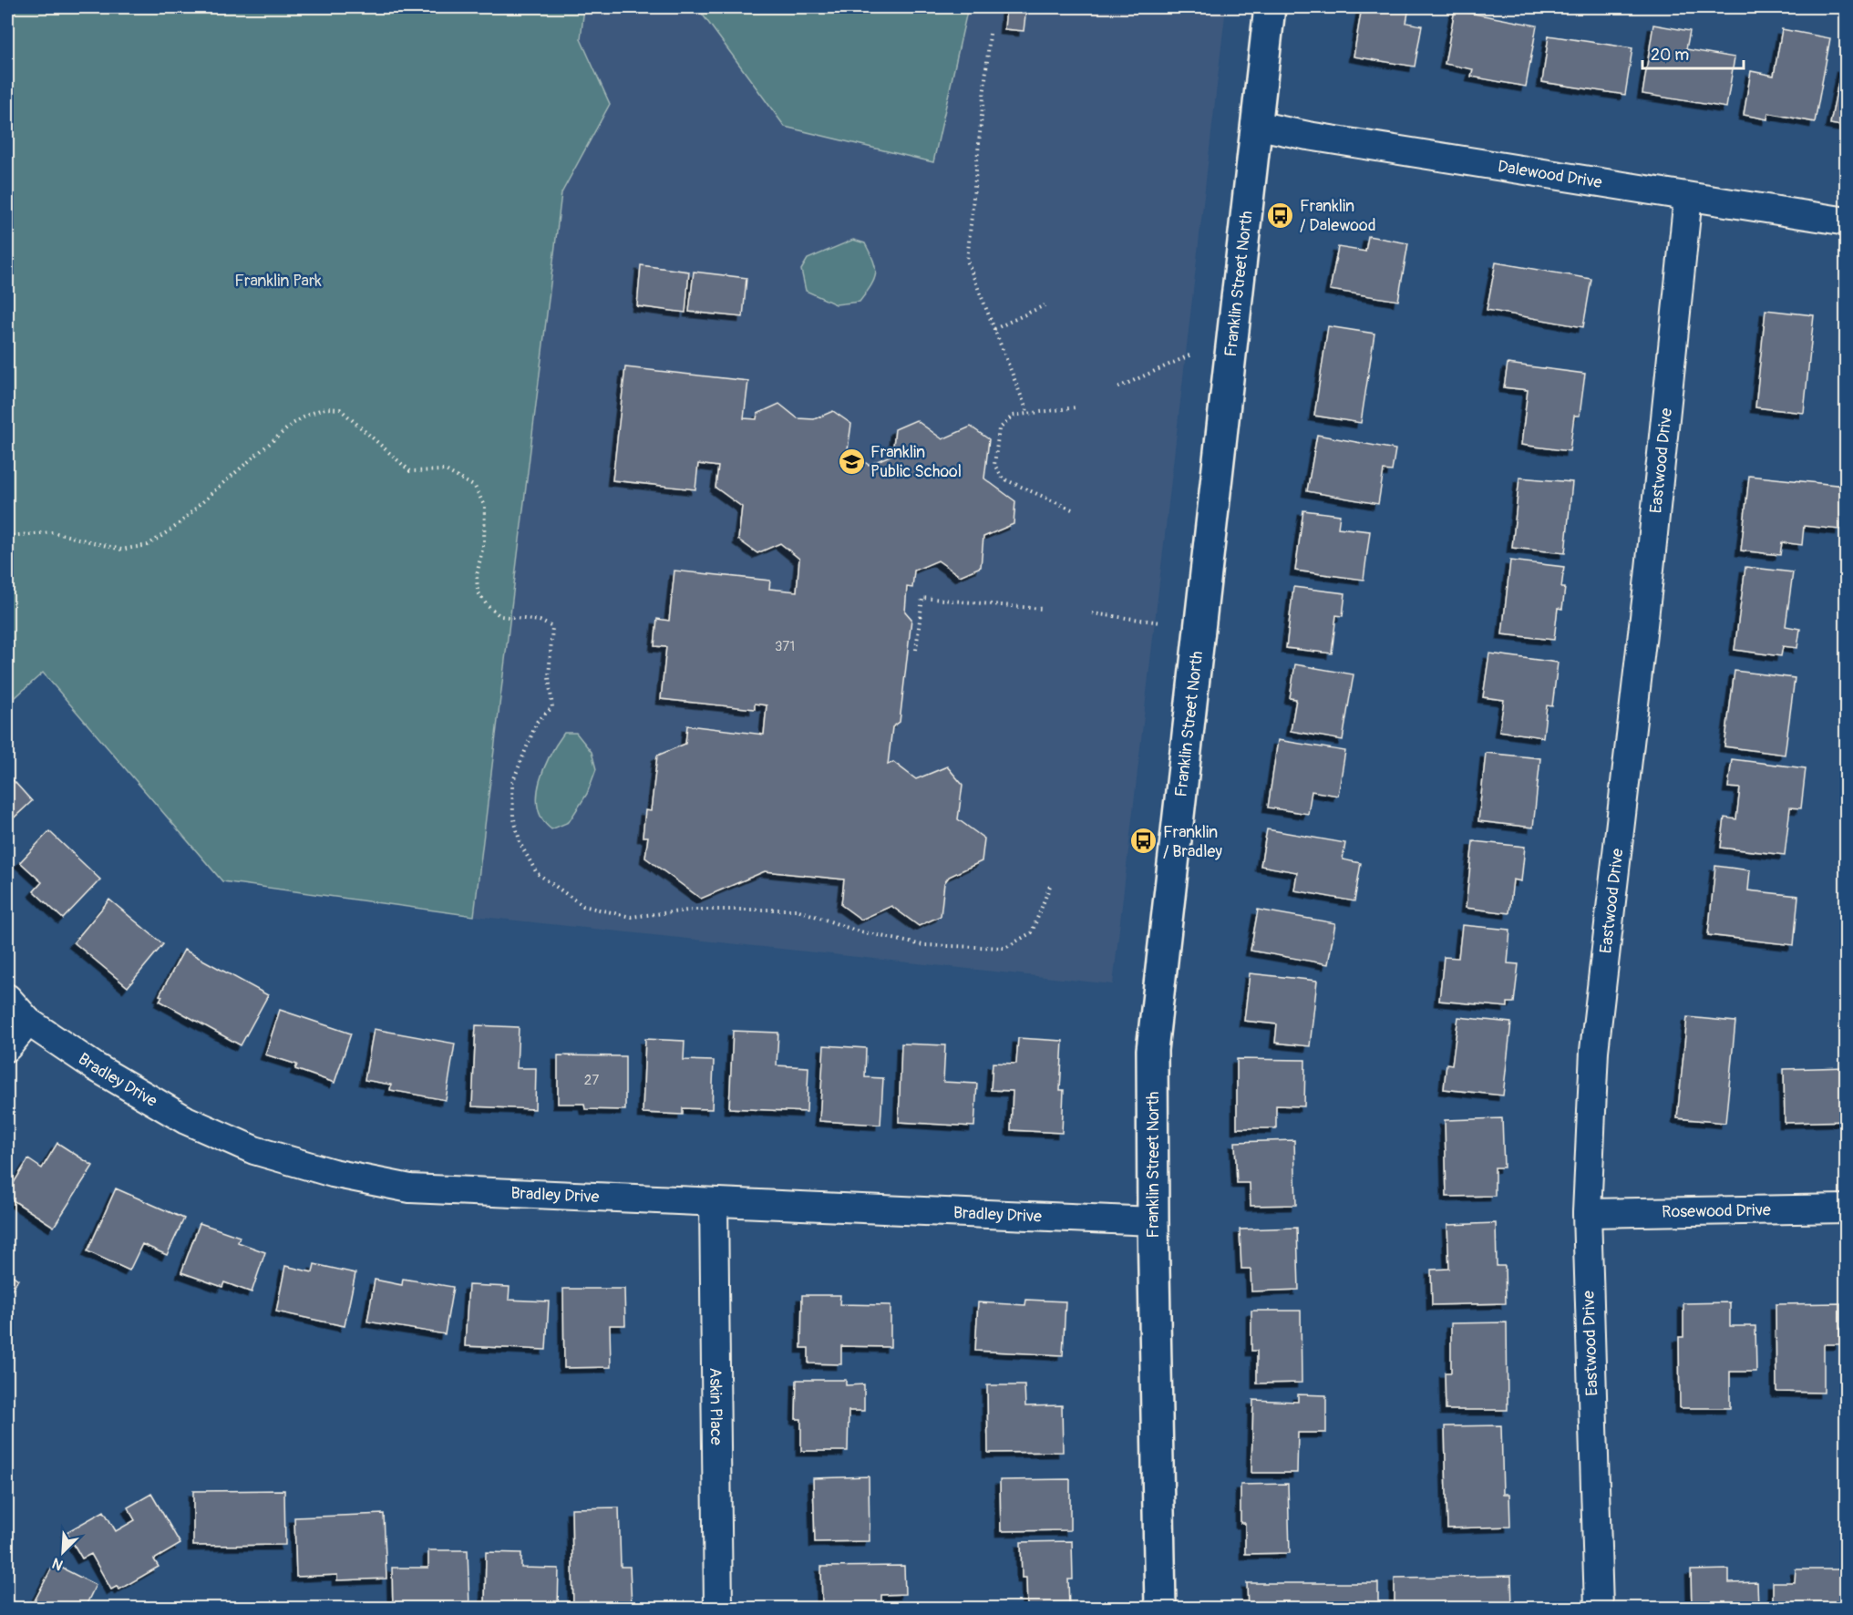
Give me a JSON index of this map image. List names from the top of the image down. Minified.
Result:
{"streets":{"street":["Dalewood Drive","Franklin Street North","Eastwood Drive","Bradley Drive","Rosewood Drive","Askin Place"]},"crossings":[["Dalewood Drive","Franklin Street North"],["Dalewood Drive","Eastwood Drive"],["Franklin Street North","Bradley Drive"],["Eastwood Drive","Rosewood Drive"],["Bradley Drive","Askin Place"]],"parks":["Franklin Park"],"places":{"bus stop":["Franklin / Dalewood","Franklin / Bradley"],"school or university":["Franklin Public School"]},"house_numbers":["371","27"],"scale_bar":"20 m","north":"bottom left"}
